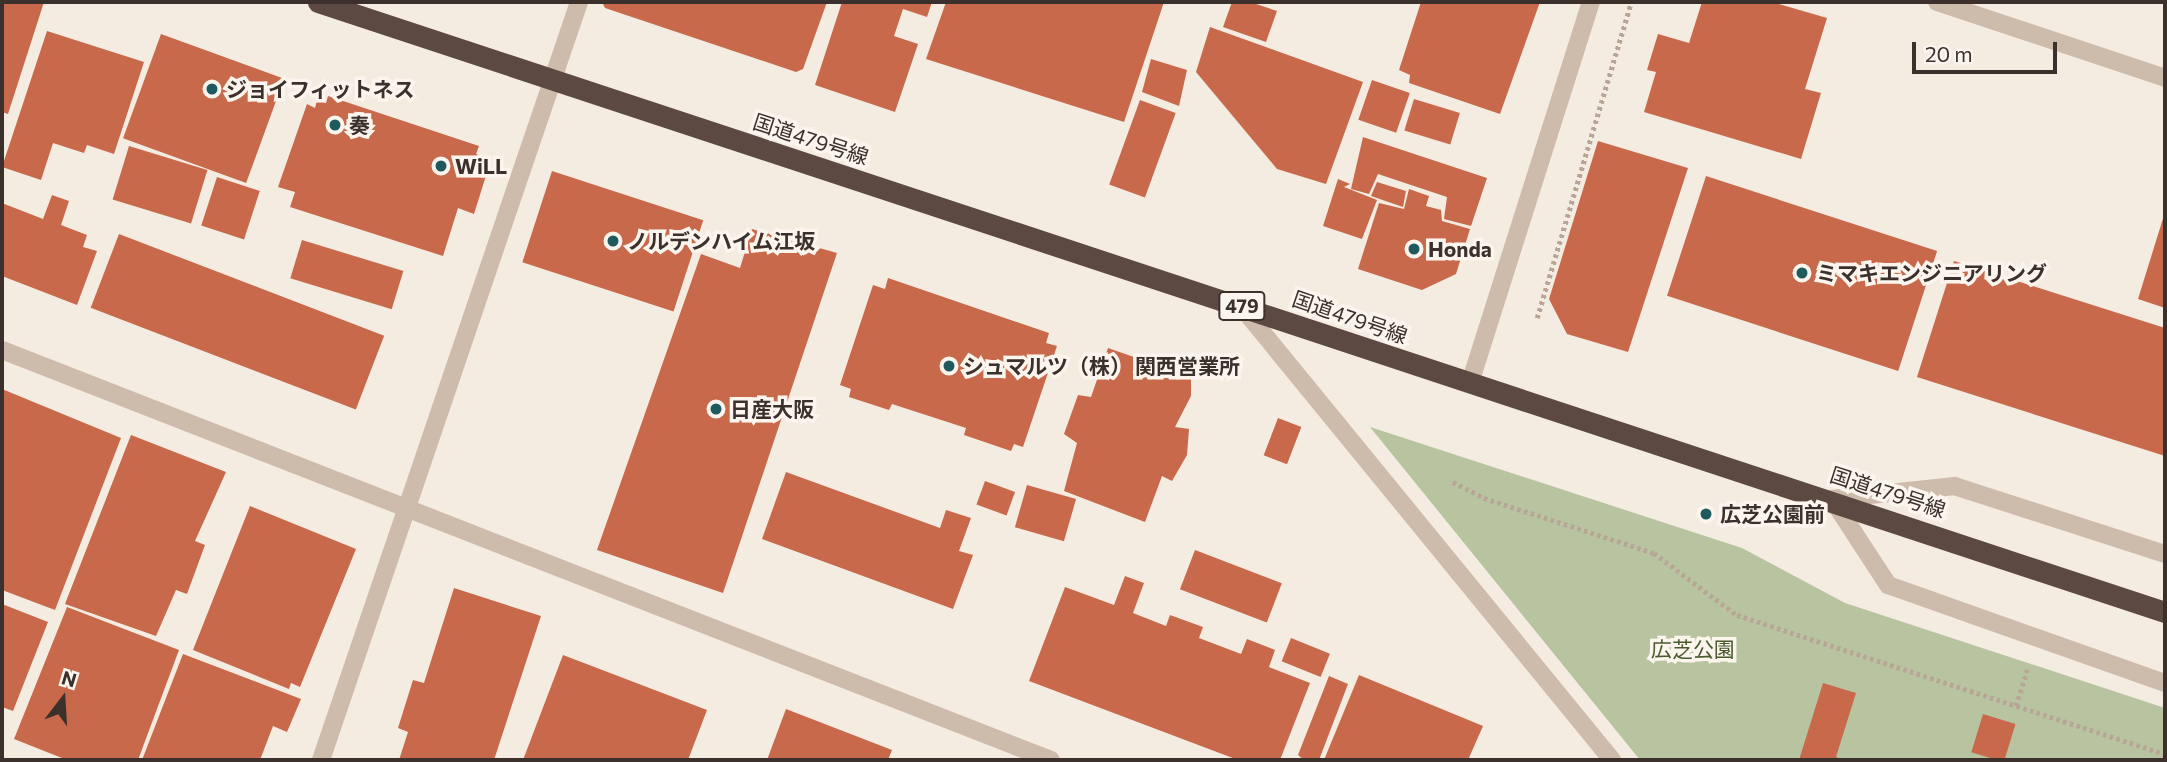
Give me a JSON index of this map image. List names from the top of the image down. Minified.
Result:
{"streets":{"highway":["国道479号線","479"]},"parks":["広芝公園"],"places":["ジョイフィットネス","奏","WiLL","ノルデンハイム江坂","Honda","ミマキエンジニアリング","シュマルツ（株） 関西営業所","日産大阪","広芝公園前"],"scale_bar":"20 m","north":"top"}
